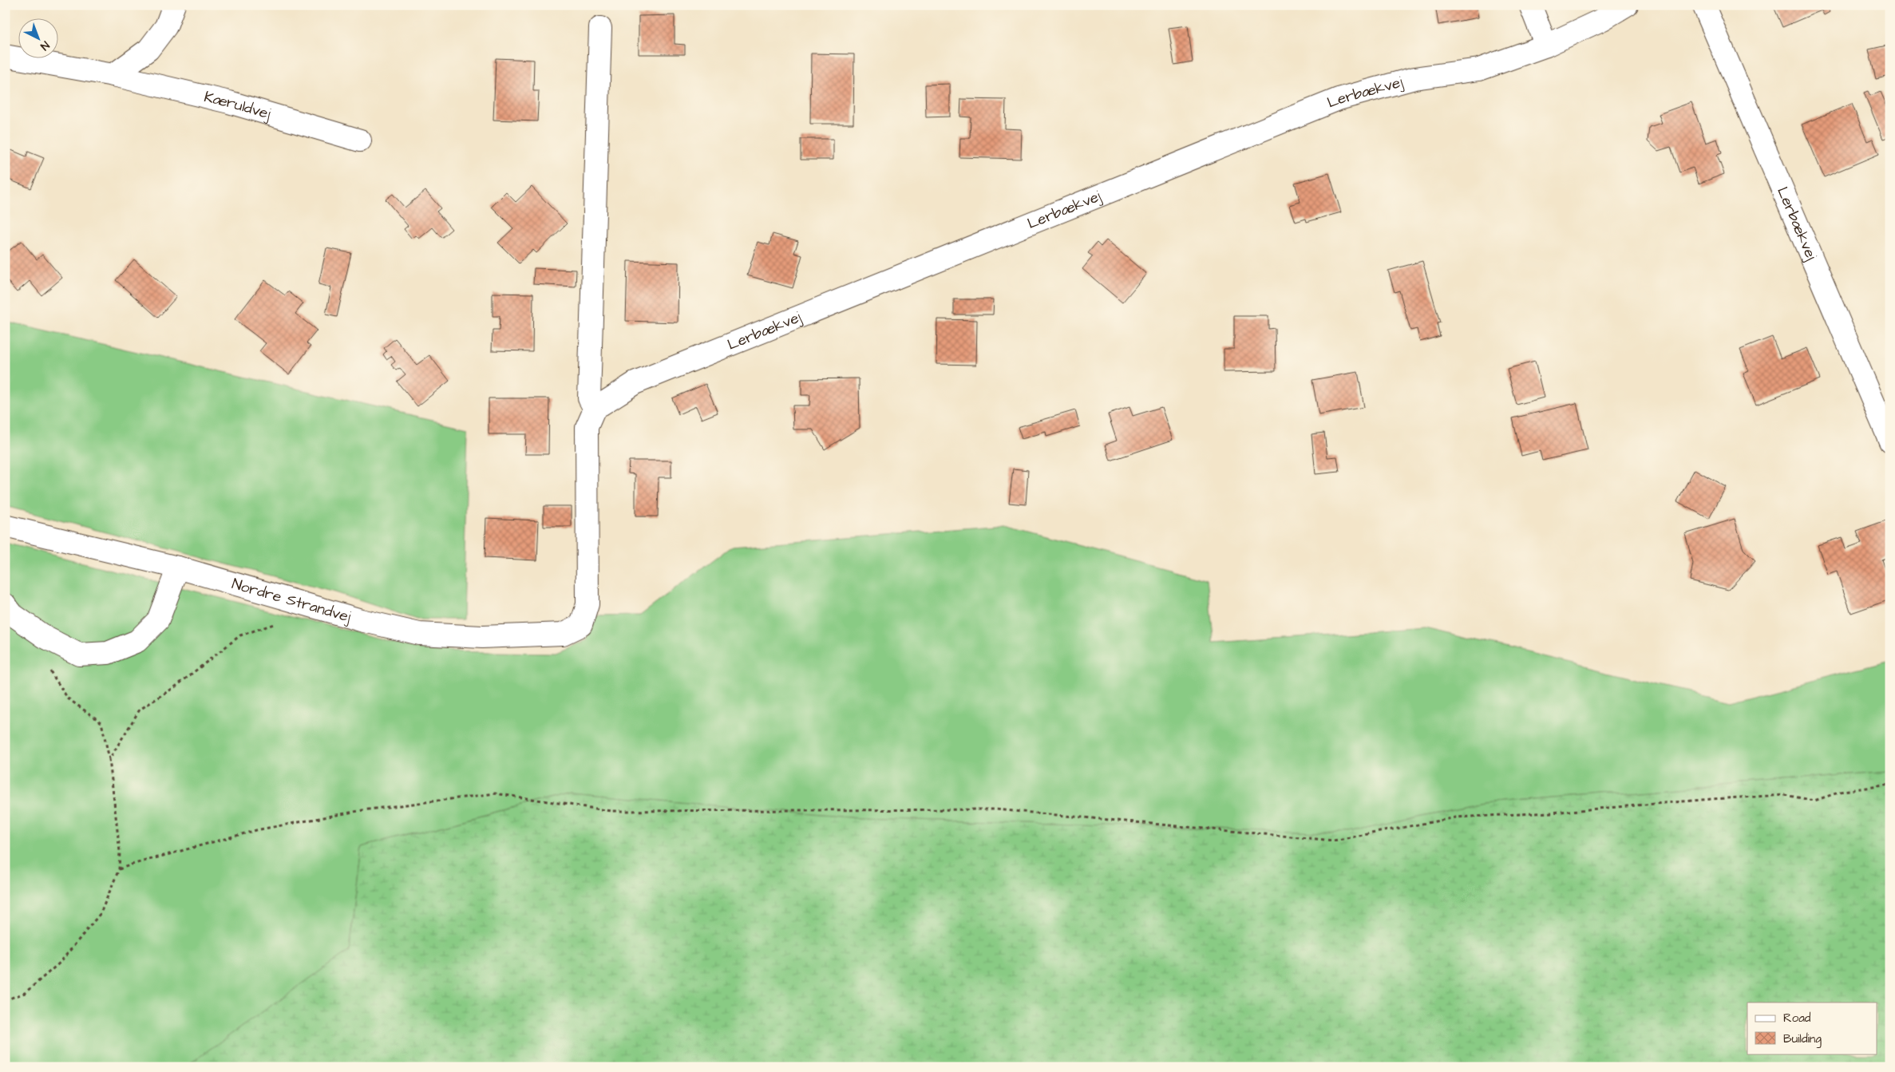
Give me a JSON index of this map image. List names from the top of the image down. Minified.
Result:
{"streets":{"street":["Lerbækvej","Kæruldvej","Nordre Strandvej"]},"crossings":[["Lerbækvej","Nordre Strandvej"]],"legend":["Road","Building"],"north":"bottom right"}
